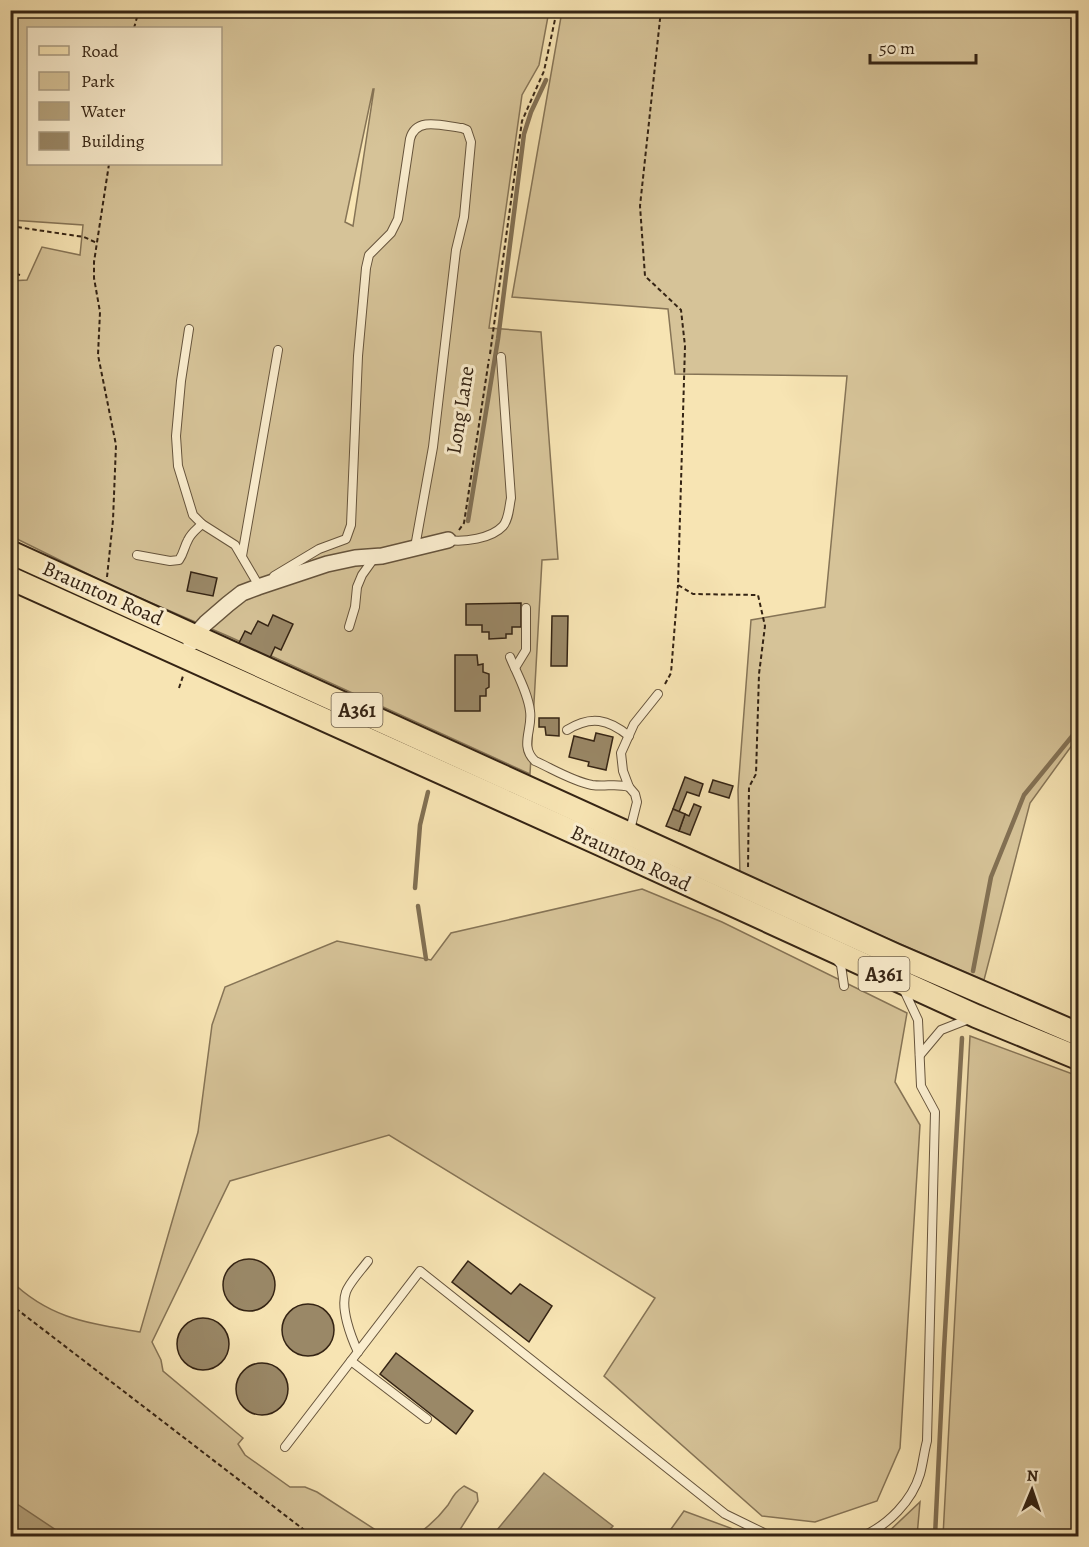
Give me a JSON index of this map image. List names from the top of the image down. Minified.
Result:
{"streets":{"main road":["Braunton Road","A361"],"path":["Long Lane"]},"legend":["Road","Park","Water","Building"],"scale_bar":"50 m","north":"top"}
